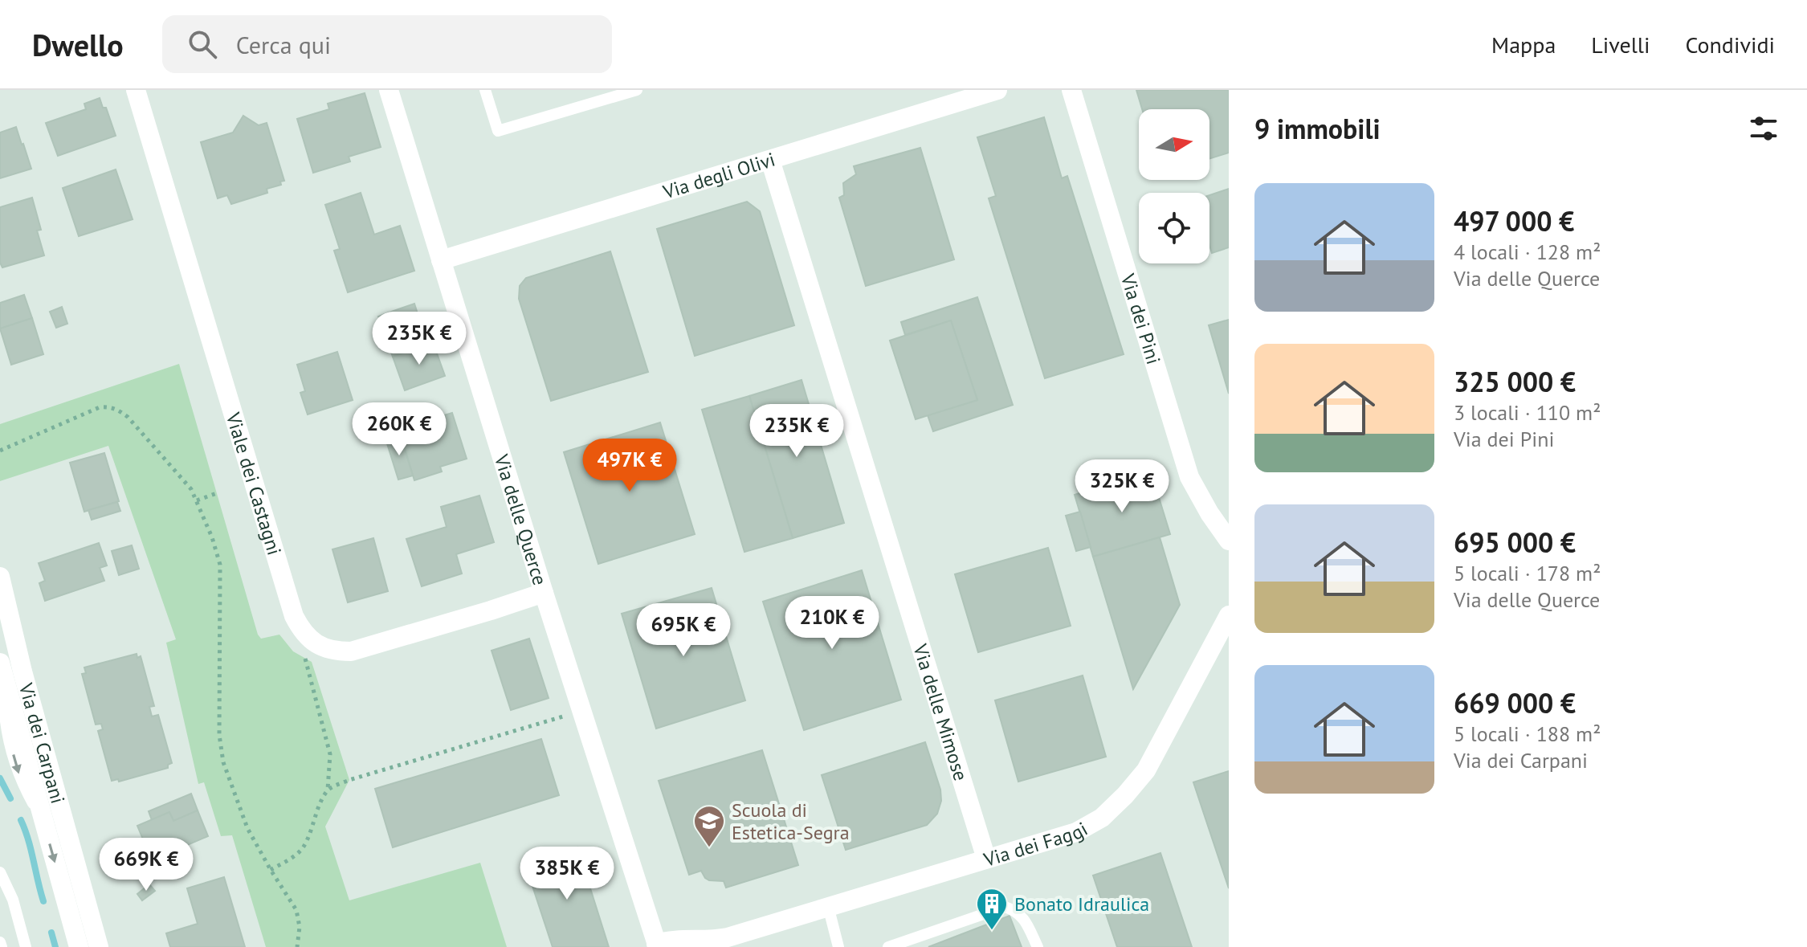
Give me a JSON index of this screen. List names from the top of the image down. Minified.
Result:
{"streets":{"street":["Via degli Olivi","Via dei Pini","Viale dei Castagni","Via delle Querce","Via delle Mimose","Via dei Carpani","Via dei Faggi"]},"crossings":[["Via degli Olivi","Via delle Querce"],["Via degli Olivi","Via delle Mimose"],["Viale dei Castagni","Via delle Querce"],["Via delle Querce","Via dei Faggi"],["Via delle Mimose","Via dei Faggi"]],"places":{"school or university":["Scuola di Estetica-Segra"],"building":["Bonato Idraulica"]},"north":"right","page":{"header":"Dwello","search":"Cerca qui","nav":["Mappa","Livelli","Condividi"],"heading":"9 immobili","list":[{"name":"497 000 €","note":"4 locali · 128 m² · Via delle Querce"},{"name":"325 000 €","note":"3 locali · 110 m² · Via dei Pini"},{"name":"695 000 €","note":"5 locali · 178 m² · Via delle Querce"},{"name":"669 000 €","note":"5 locali · 188 m² · Via dei Carpani"}],"price":["235K €","260K €","235K €","497K €","325K €","210K €","695K €","669K €","385K €"]}}
